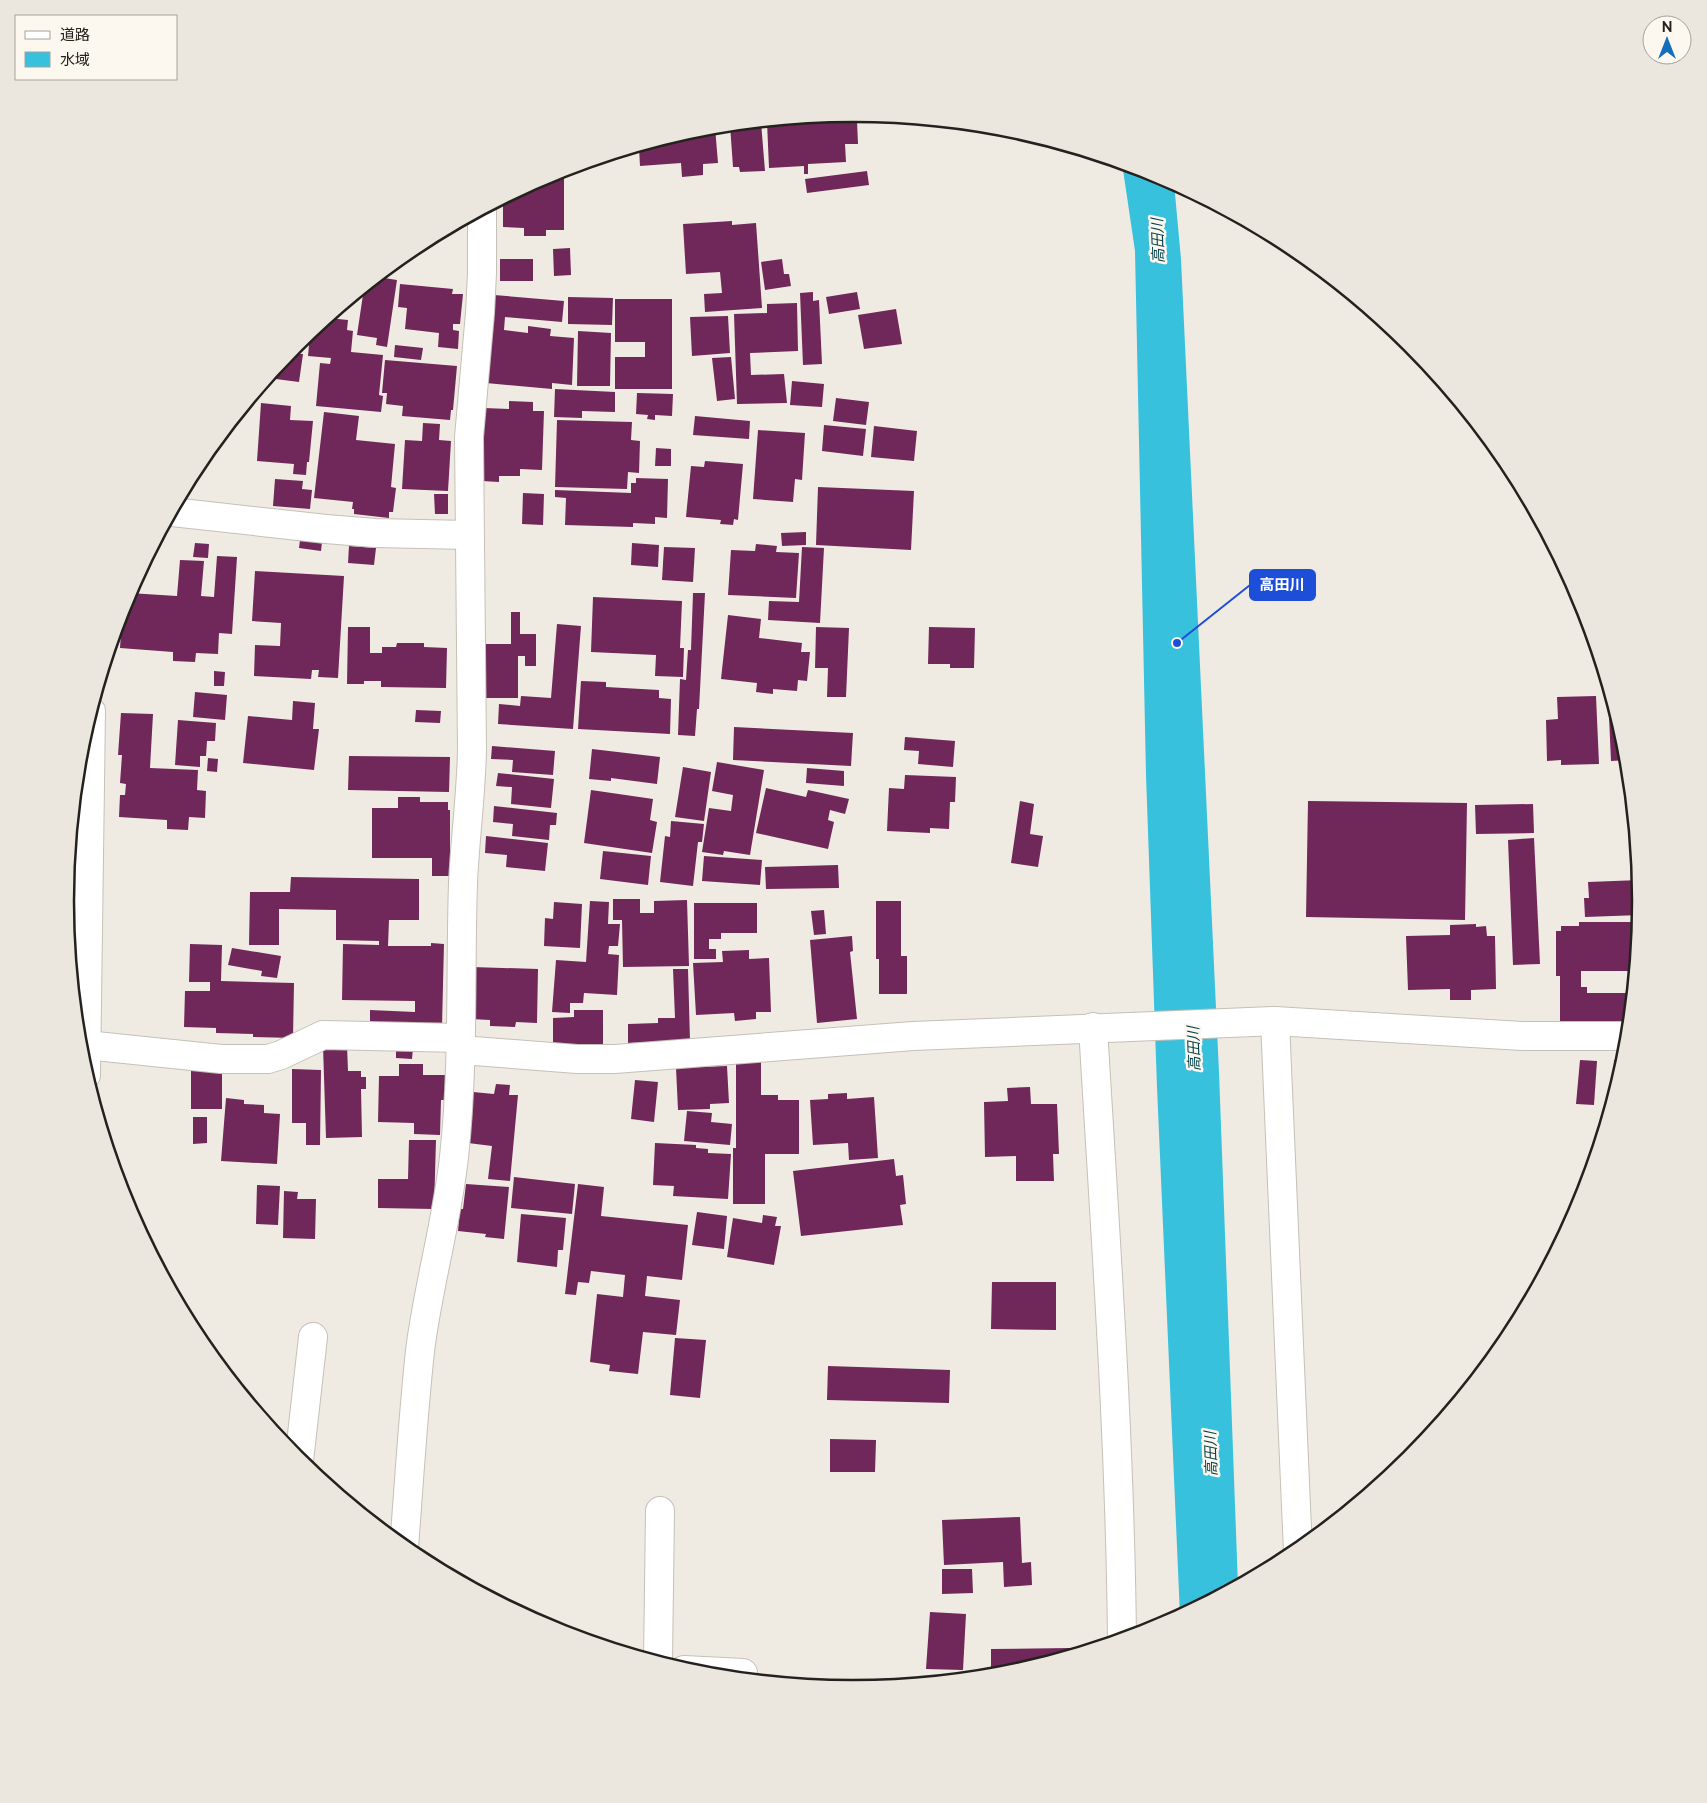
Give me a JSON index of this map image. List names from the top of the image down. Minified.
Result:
{"water":["高田川"],"places":["高田川"],"legend":["道路","水域"],"north":"top"}
